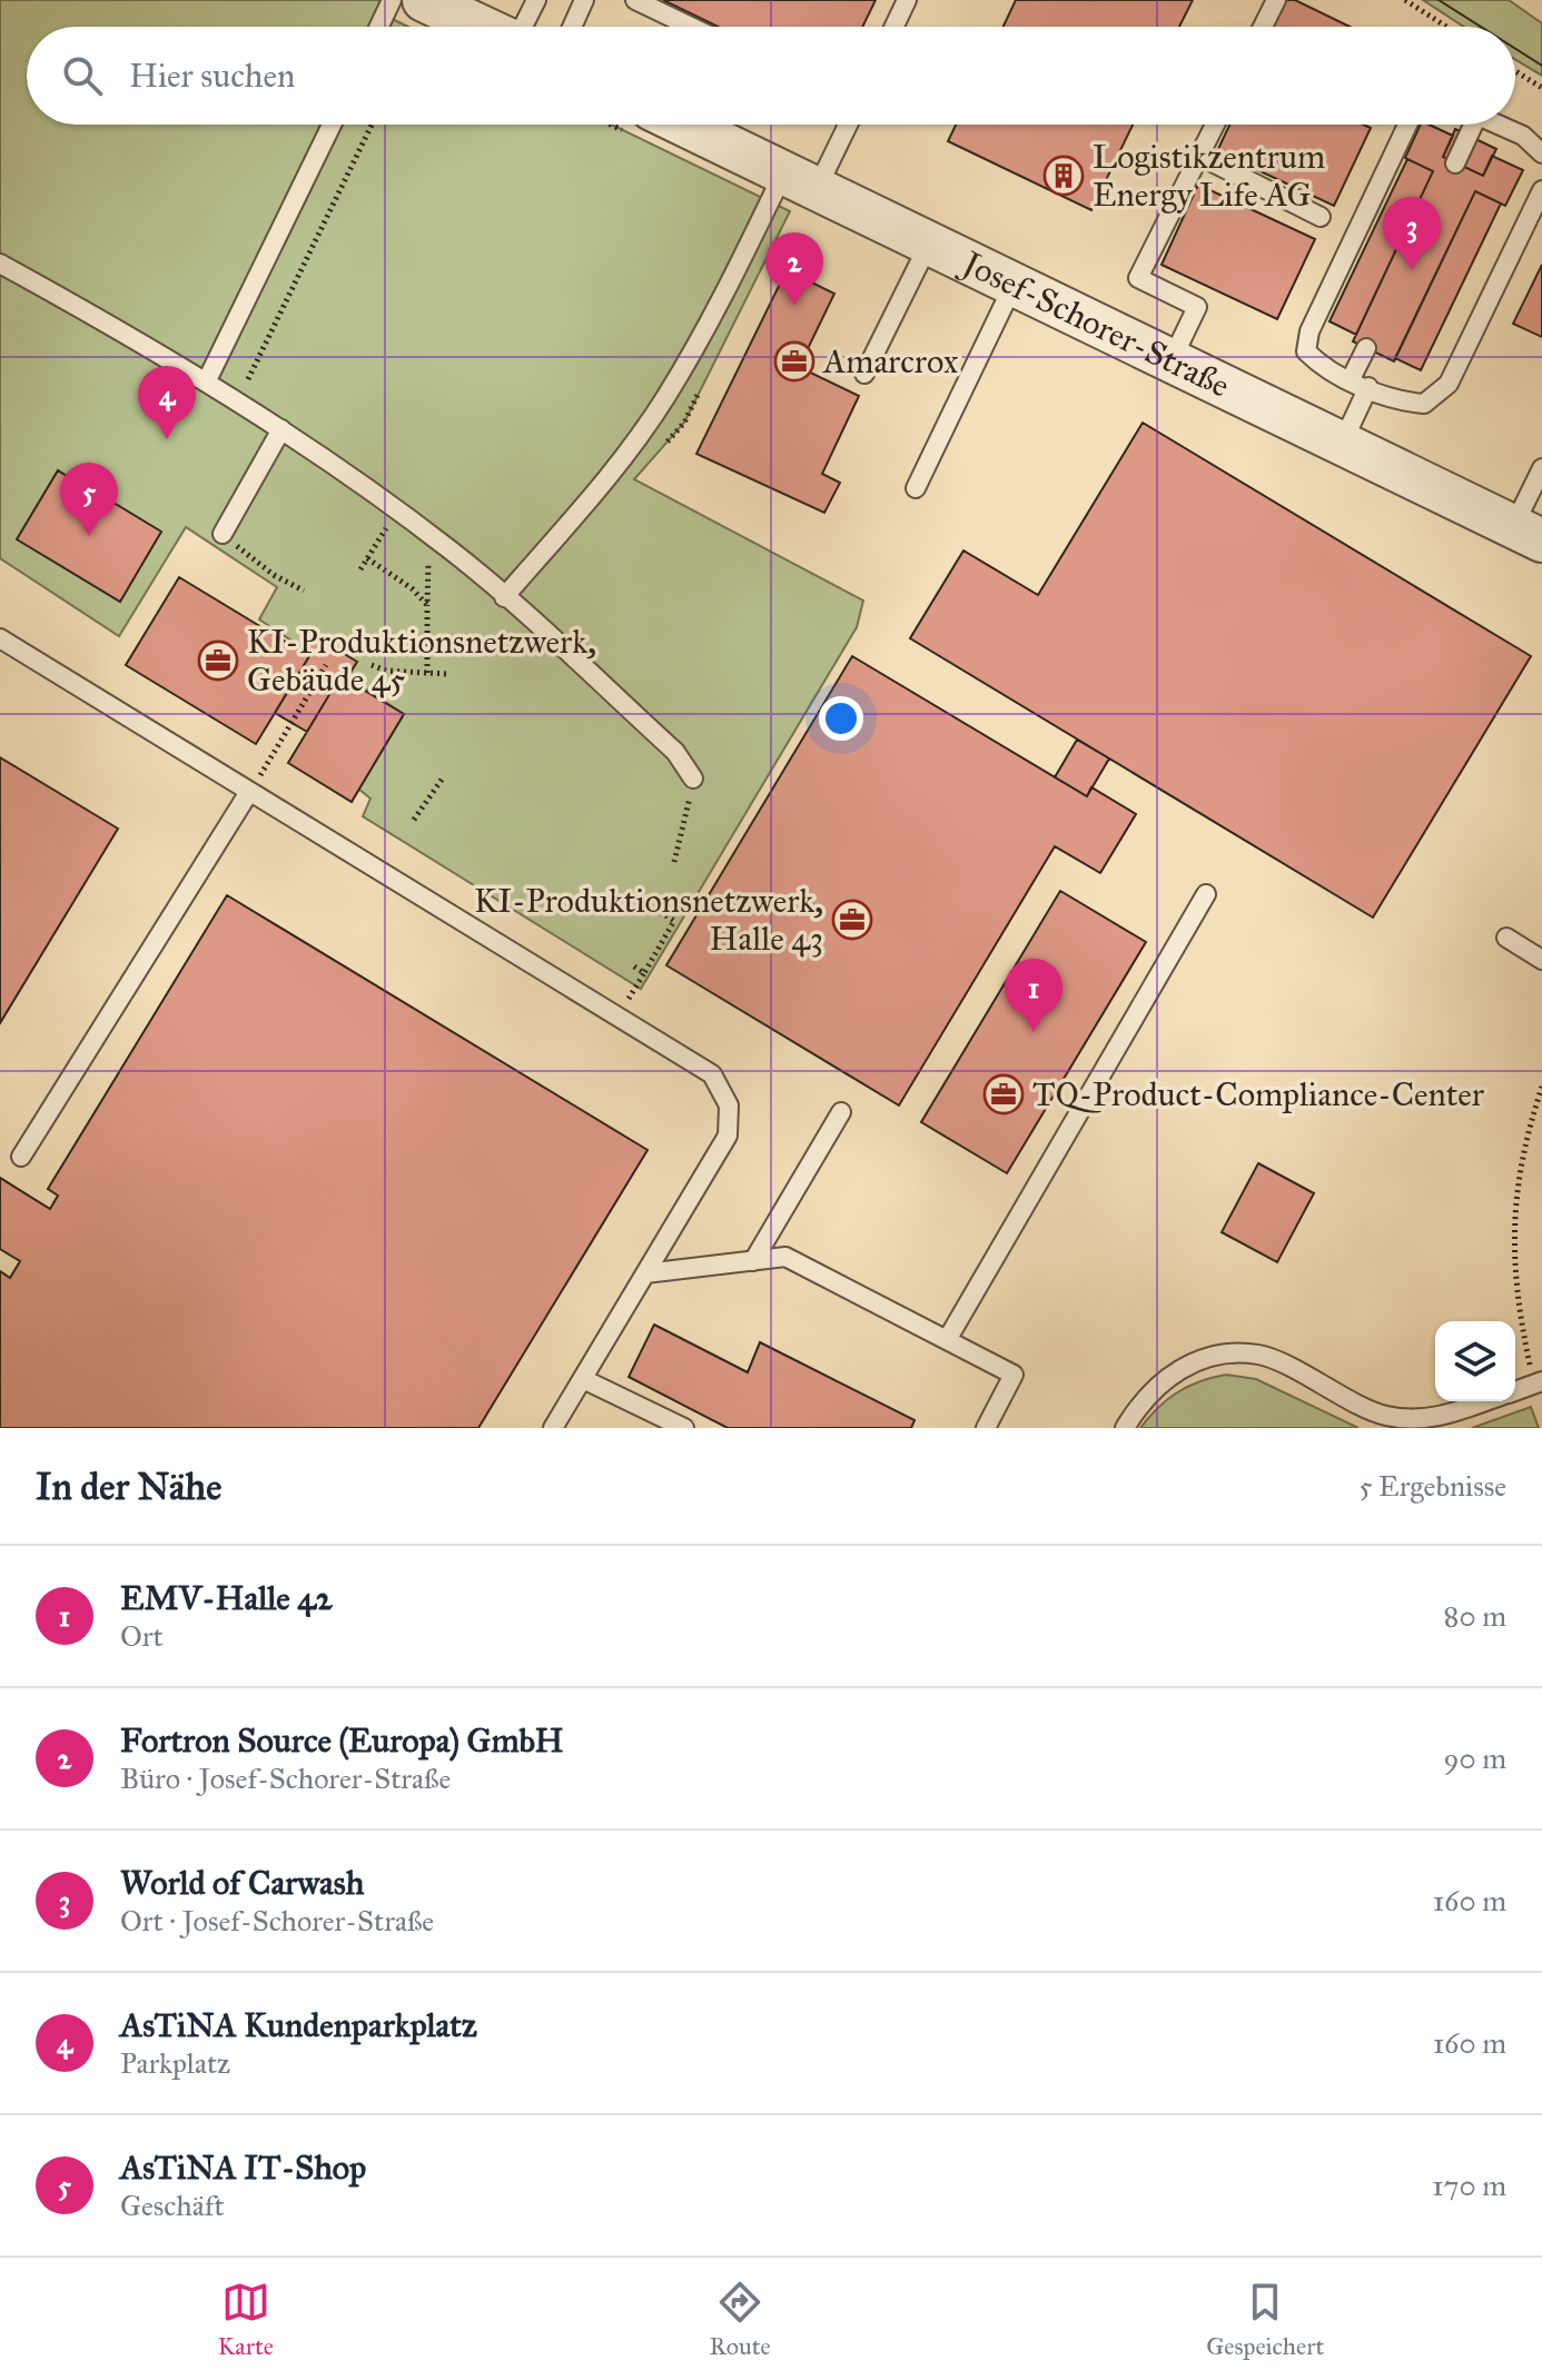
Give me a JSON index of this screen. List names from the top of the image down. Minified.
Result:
{"streets":{"street":["Josef-Schorer-Straße"]},"places":{"building":["Logistikzentrum Energy Life AG"],"office":["Amarcrox","KI-Produktionsnetzwerk, Gebäude 45","KI-Produktionsnetzwerk, Halle 43","TQ-Product-Compliance-Center"]},"page":{"search":"Hier suchen","pins":["3","2","4","5","1"],"heading":["In der Nähe","5 Ergebnisse"],"list":[{"mark":"1","name":"EMV-Halle 42","note":"Ort","value":"80 m"},{"mark":"2","name":"Fortron Source (Europa) GmbH","note":"Büro · Josef-Schorer-Straße","value":"90 m"},{"mark":"3","name":"World of Carwash","note":"Ort · Josef-Schorer-Straße","value":"160 m"},{"mark":"4","name":"AsTiNA Kundenparkplatz","note":"Parkplatz","value":"160 m"},{"mark":"5","name":"AsTiNA IT-Shop","note":"Geschäft","value":"170 m"}],"nav":["Karte","Route","Gespeichert"]}}
